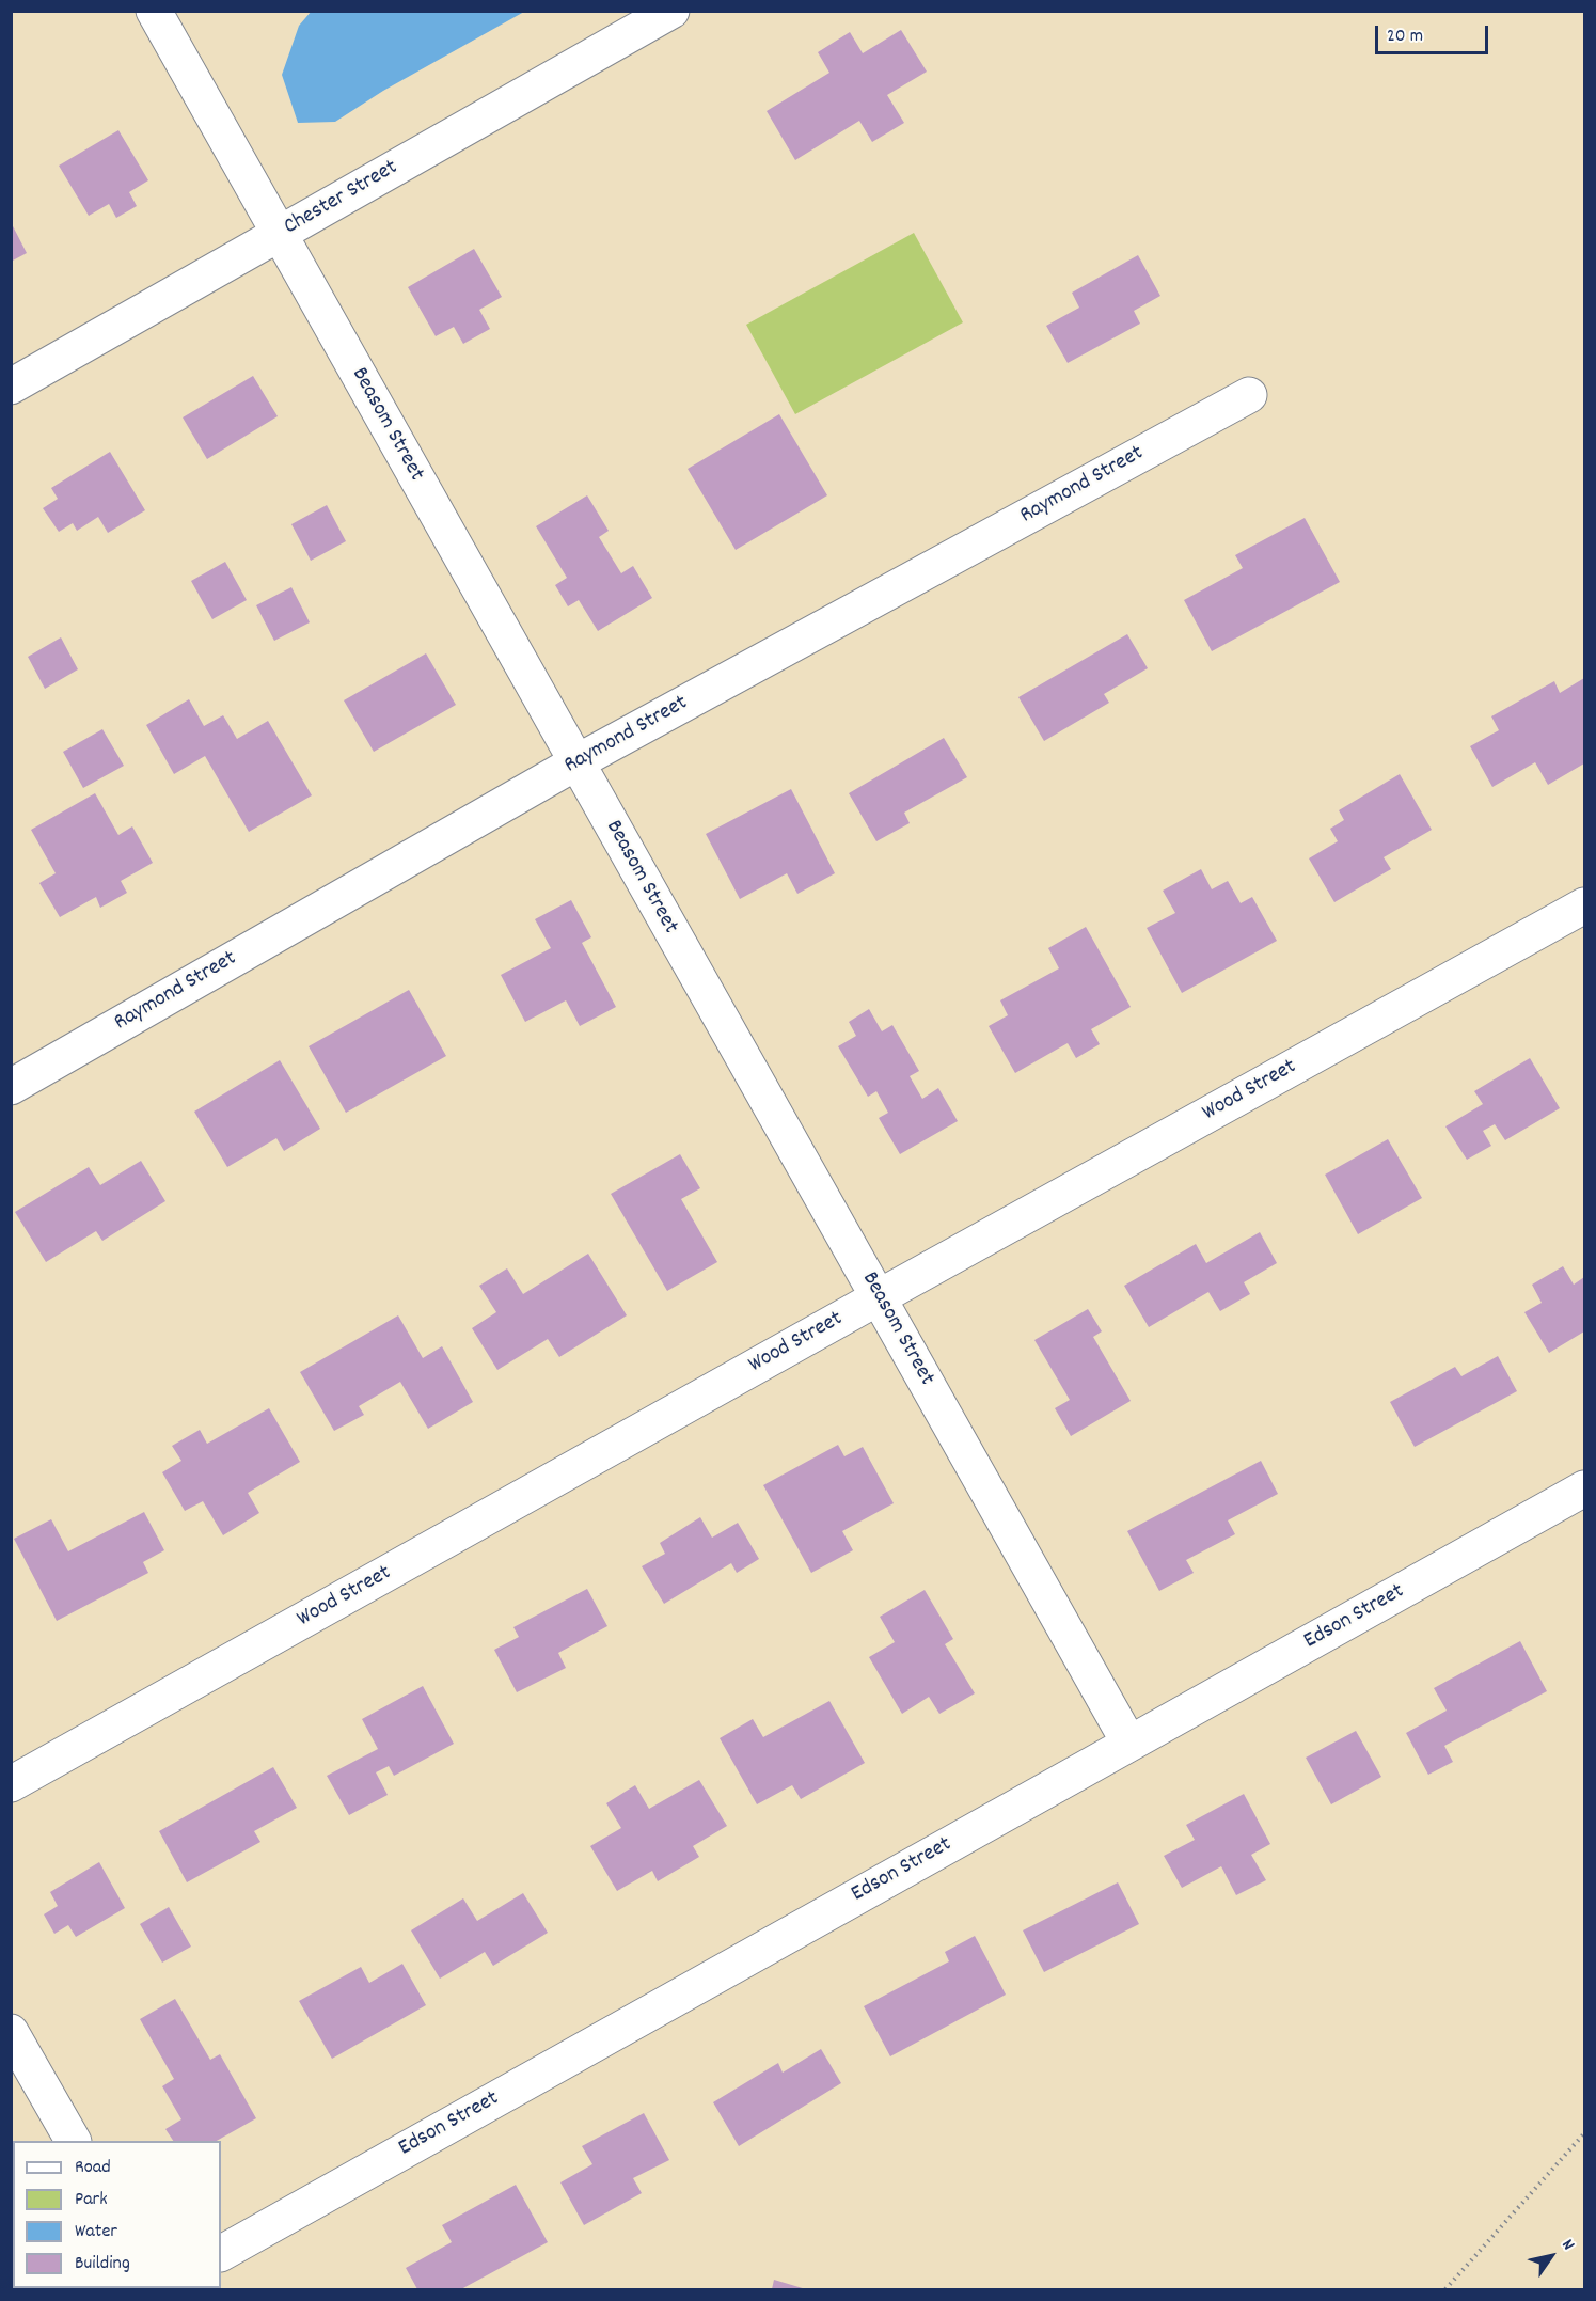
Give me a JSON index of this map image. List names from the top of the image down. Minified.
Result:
{"streets":{"street":["Chester Street","Beasom Street","Raymond Street","Wood Street","Edson Street"]},"crossings":[["Chester Street","Beasom Street"],["Beasom Street","Raymond Street"],["Beasom Street","Wood Street"],["Beasom Street","Edson Street"]],"legend":["Road","Park","Water","Building"],"scale_bar":"20 m","north":"top right"}
